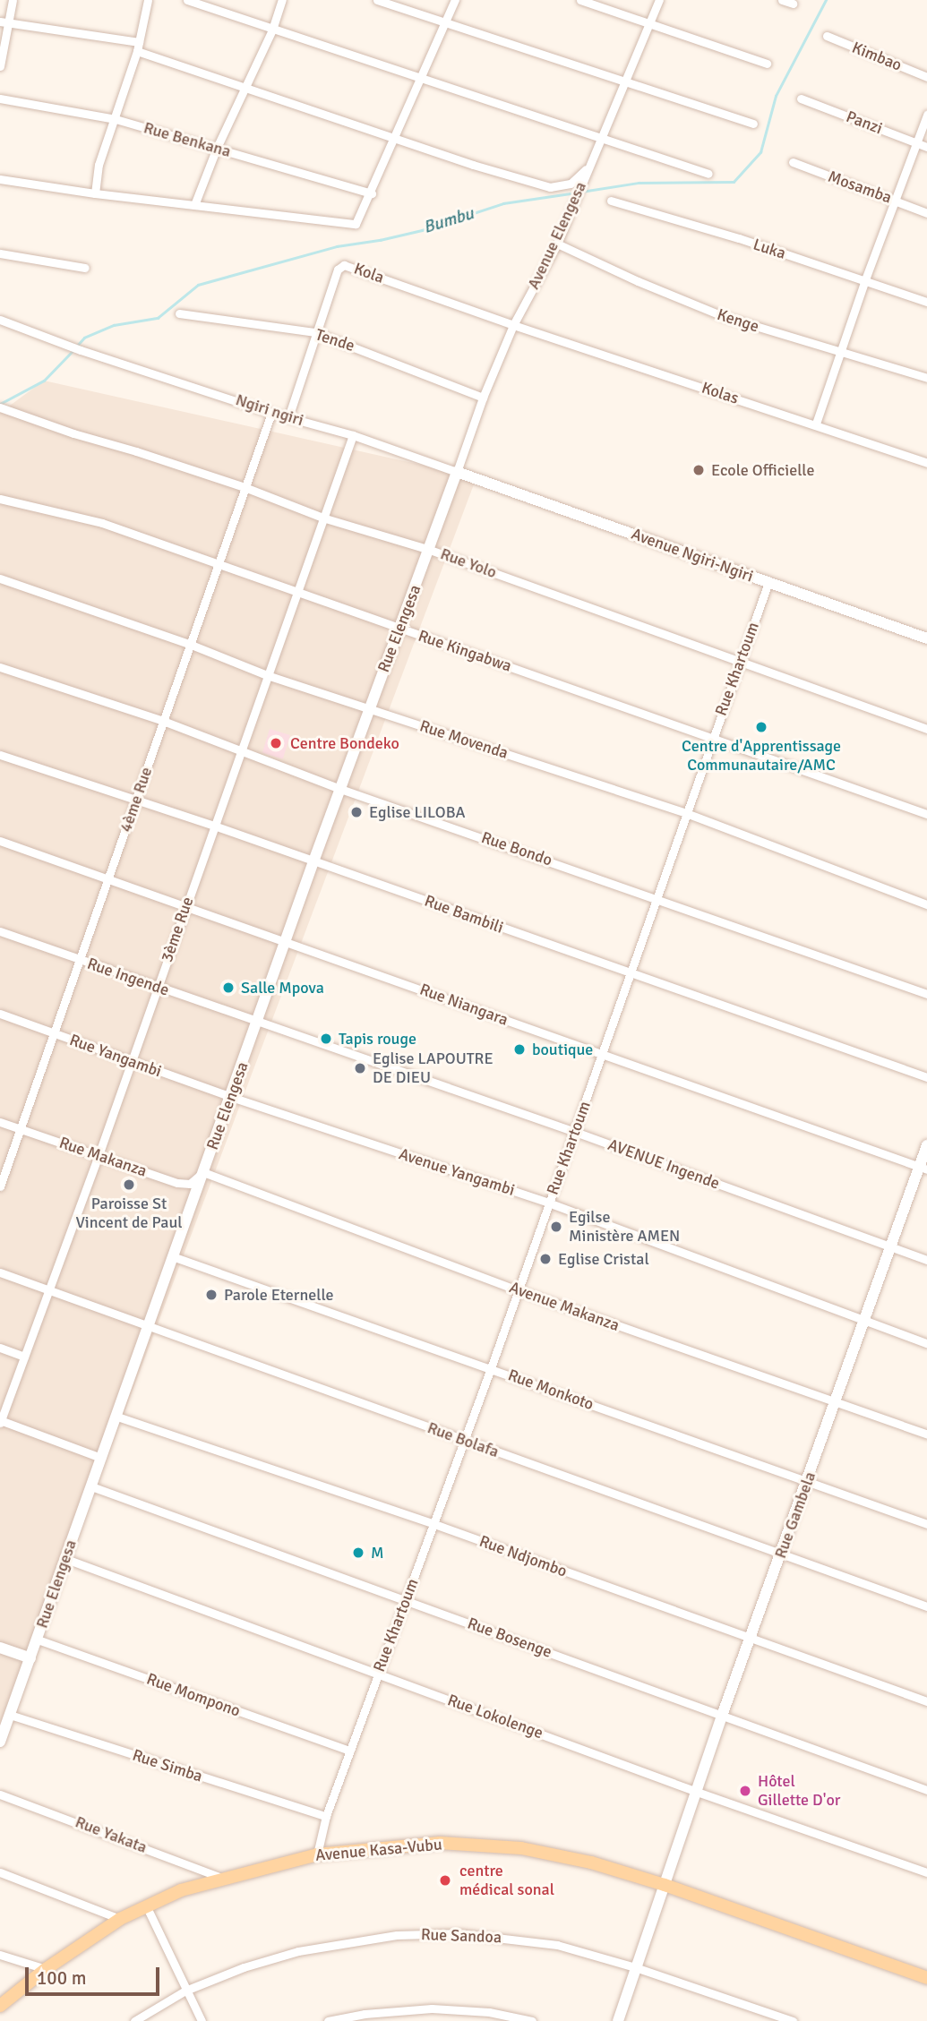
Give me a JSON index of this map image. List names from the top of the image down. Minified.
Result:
{"streets":{"main road":["Avenue Kasa-Vubu"],"street":["Kimbao","Panzi","Rue Benkana","Mosamba","Avenue Elengesa","Luka","Kola","Kenge","Tende","Kolas","Ngiri ngiri","Avenue Ngiri-Ngiri","Rue Yolo","Rue Elengesa","Rue Kingabwa","Rue Khartoum","Rue Movenda","4ème Rue","Rue Bondo","Rue Bambili","3ème Rue","Rue Ingende","Rue Niangara","Rue Yangambi","Rue Makanza","AVENUE Ingende","Avenue Yangambi","Avenue Makanza","Rue Monkoto","Rue Bolafa","Rue Gambela","Rue Ndjombo","Rue Bosenge","Rue Mompono","Rue Lokolenge","Rue Simba","Rue Yakata","Rue Sandoa"]},"crossings":[["Avenue Elengesa","Kola"],["Avenue Elengesa","Kenge"],["Avenue Elengesa","Tende"],["Avenue Elengesa","Kolas"],["Avenue Elengesa","Ngiri ngiri"],["Avenue Elengesa","Avenue Ngiri-Ngiri"],["Avenue Elengesa","Rue Elengesa"],["Kola","Tende"],["Kola","Kolas"],["Kola","Ngiri ngiri"],["Ngiri ngiri","Avenue Ngiri-Ngiri"],["Ngiri ngiri","Rue Elengesa"],["Ngiri ngiri","4ème Rue"],["Ngiri ngiri","3ème Rue"],["Avenue Ngiri-Ngiri","Rue Elengesa"],["Avenue Ngiri-Ngiri","Rue Khartoum"],["Rue Yolo","Rue Elengesa"],["Rue Yolo","Rue Khartoum"],["Rue Yolo","4ème Rue"],["Rue Yolo","3ème Rue"],["Rue Elengesa","Rue Kingabwa"],["Rue Elengesa","Rue Movenda"],["Rue Elengesa","Rue Bondo"],["Rue Elengesa","Rue Bambili"],["Rue Elengesa","Rue Ingende"],["Rue Elengesa","Rue Niangara"],["Rue Elengesa","Rue Yangambi"],["Rue Elengesa","Rue Makanza"],["Rue Elengesa","AVENUE Ingende"],["Rue Elengesa","Avenue Yangambi"],["Rue Elengesa","Avenue Makanza"],["Rue Elengesa","Rue Monkoto"],["Rue Elengesa","Rue Bolafa"],["Rue Elengesa","Rue Ndjombo"],["Rue Elengesa","Rue Bosenge"],["Rue Elengesa","Rue Mompono"],["Rue Elengesa","Rue Lokolenge"],["Rue Elengesa","Rue Simba"],["Rue Kingabwa","Rue Khartoum"],["Rue Kingabwa","4ème Rue"],["Rue Kingabwa","3ème Rue"],["Rue Khartoum","Rue Movenda"],["Rue Khartoum","Rue Bondo"],["Rue Khartoum","Rue Bambili"],["Rue Khartoum","Rue Niangara"],["Rue Khartoum","AVENUE Ingende"],["Rue Khartoum","Avenue Yangambi"],["Rue Khartoum","Avenue Makanza"],["Rue Khartoum","Rue Monkoto"],["Rue Khartoum","Rue Bolafa"],["Rue Khartoum","Rue Ndjombo"],["Rue Khartoum","Rue Bosenge"],["Rue Khartoum","Rue Mompono"],["Rue Khartoum","Rue Lokolenge"],["Rue Khartoum","Rue Simba"],["Rue Khartoum","Avenue Kasa-Vubu"],["Rue Movenda","4ème Rue"],["Rue Movenda","3ème Rue"],["4ème Rue","Rue Bondo"],["4ème Rue","Rue Bambili"],["4ème Rue","Rue Ingende"],["4ème Rue","Rue Niangara"],["4ème Rue","Rue Yangambi"],["4ème Rue","Rue Makanza"],["Rue Bondo","3ème Rue"],["Rue Bambili","3ème Rue"],["3ème Rue","Rue Ingende"],["3ème Rue","Rue Niangara"],["3ème Rue","Rue Yangambi"],["3ème Rue","Rue Makanza"],["3ème Rue","Rue Bolafa"],["Rue Ingende","AVENUE Ingende"],["Rue Niangara","Rue Gambela"],["Rue Yangambi","Avenue Yangambi"],["Rue Makanza","Avenue Makanza"],["AVENUE Ingende","Rue Gambela"],["Avenue Yangambi","Rue Gambela"],["Avenue Makanza","Rue Gambela"],["Rue Monkoto","Rue Gambela"],["Rue Bolafa","Rue Gambela"],["Rue Gambela","Rue Ndjombo"],["Rue Gambela","Rue Bosenge"],["Rue Gambela","Rue Lokolenge"],["Rue Gambela","Avenue Kasa-Vubu"],["Rue Gambela","Rue Sandoa"],["Rue Yakata","Avenue Kasa-Vubu"]],"water":["Bumbu"],"places":["Ecole Officielle","Centre d'Apprentissage Communautaire/AMC","Centre Bondeko","Eglise LILOBA","Salle Mpova","Tapis rouge","boutique","Eglise LAPOUTRE DE DIEU","Paroisse St Vincent de Paul","Egilse Ministère AMEN","Eglise Cristal","Parole Eternelle","M","Hôtel Gillette D'or","centre médical sonal"],"scale_bar":"100 m"}
